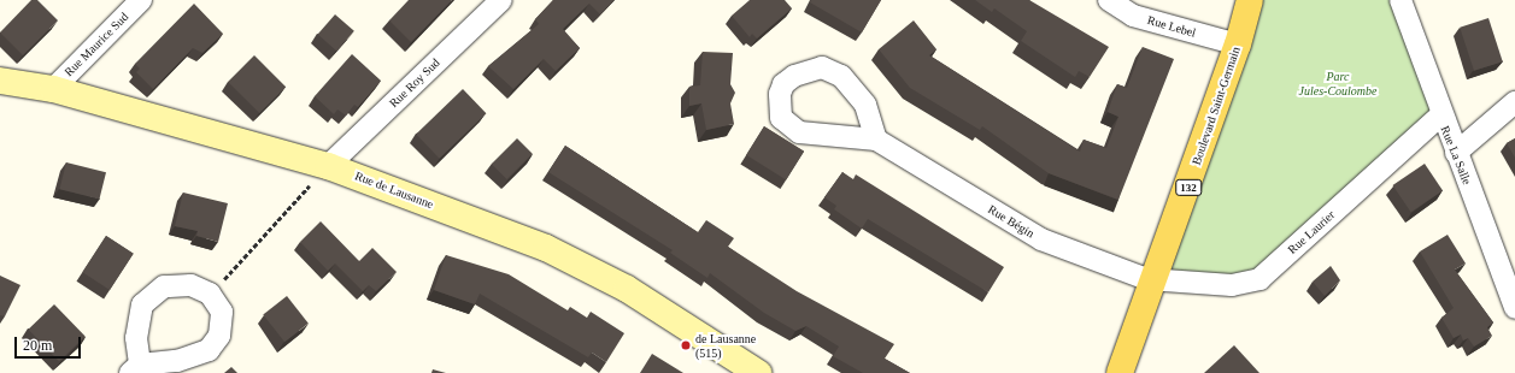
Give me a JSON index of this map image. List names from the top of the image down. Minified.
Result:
{"streets":{"main road":["Boulevard Saint-Germain","132"],"street":["Rue Lebel","Rue Maurice Sud","Rue Roy Sud","Rue La Salle","Rue de Lausanne","Rue Bégin","Rue Laurier"]},"crossings":[["Rue Lebel","Boulevard Saint-Germain"],["Rue Maurice Sud","Rue de Lausanne"],["Rue Roy Sud","Rue de Lausanne"],["Boulevard Saint-Germain","Rue Bégin"],["Boulevard Saint-Germain","Rue Laurier"],["Rue La Salle","Rue Laurier"],["Rue Bégin","Rue Laurier"]],"parks":["Parc Jules-Coulombe"],"places":["de Lausanne (515)"],"scale_bar":"20 m"}
